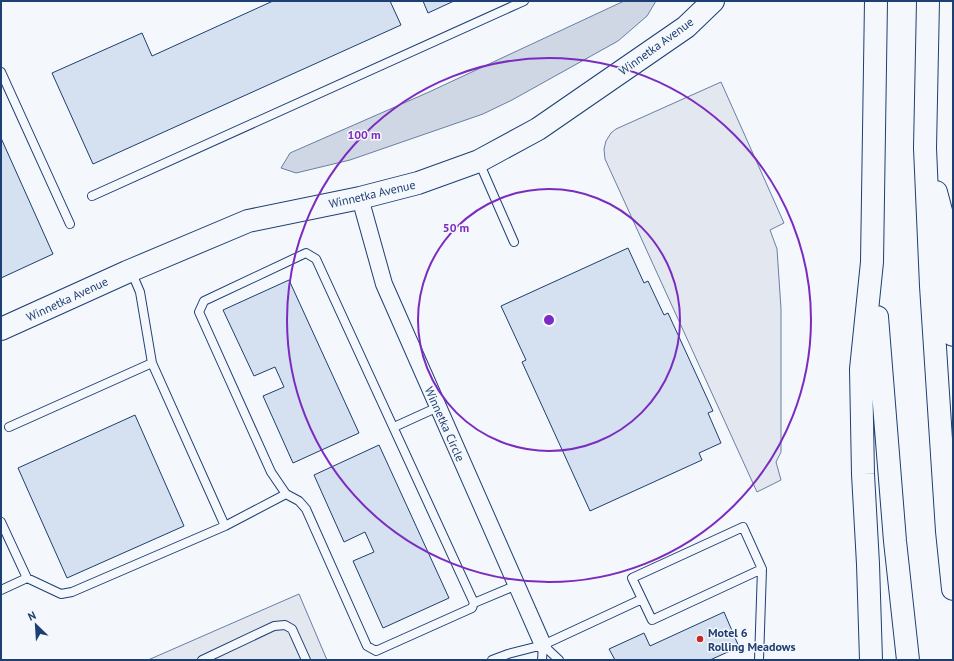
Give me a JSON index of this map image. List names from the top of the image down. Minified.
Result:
{"streets":{"main road":["Winnetka Avenue"],"street":["Winnetka Circle"]},"crossings":[["Winnetka Avenue","Winnetka Circle"]],"places":["Motel 6 Rolling Meadows"],"north":"top left","rings":["100 m","50 m"]}
